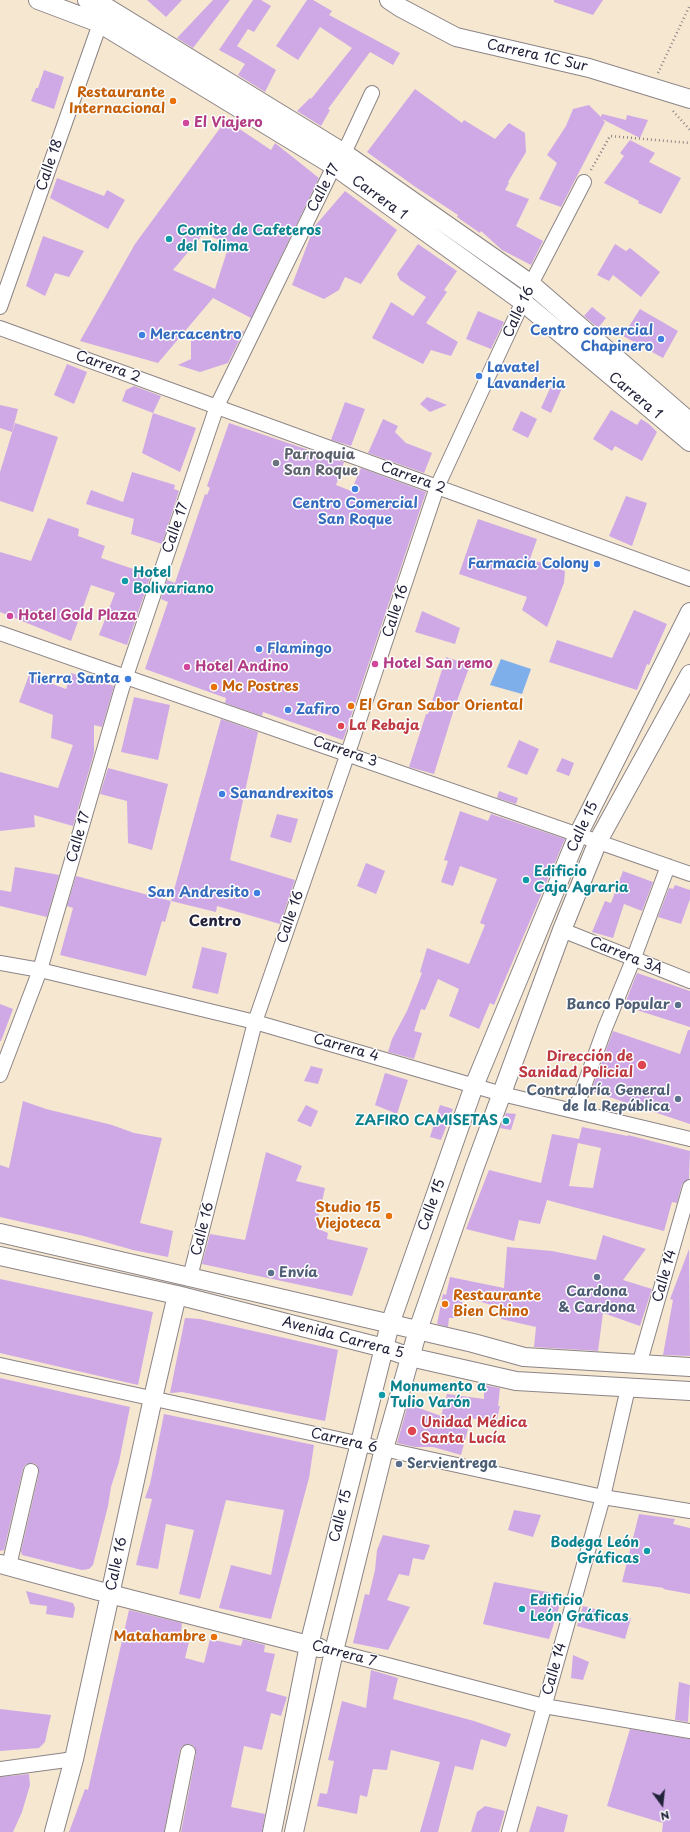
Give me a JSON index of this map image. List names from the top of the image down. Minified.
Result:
{"streets":{"main road":["Carrera 1C Sur","Carrera 1","Calle 16","Calle 15","Avenida Carrera 5","Carrera 7"],"street":["Calle 18","Calle 17","Carrera 2","Carrera 3","Carrera 3A","Carrera 4","Calle 14","Carrera 6"]},"crossings":[["Calle 18","Carrera 1"],["Calle 17","Carrera 1"],["Calle 17","Carrera 2"],["Calle 17","Carrera 3"],["Calle 17","Carrera 4"],["Carrera 1","Calle 16"],["Calle 16","Carrera 2"],["Calle 16","Carrera 3"],["Calle 16","Carrera 4"],["Calle 16","Avenida Carrera 5"],["Calle 16","Carrera 6"],["Calle 16","Carrera 7"],["Carrera 3","Calle 15"],["Calle 15","Carrera 3A"],["Calle 15","Carrera 4"],["Calle 15","Avenida Carrera 5"],["Calle 15","Carrera 6"],["Calle 15","Carrera 7"],["Calle 14","Avenida Carrera 5"],["Calle 14","Carrera 6"],["Calle 14","Carrera 7"]],"districts":["Centro"],"places":["Restaurante Internacional","El Viajero","Comite de Cafeteros del Tolima","Mercacentro","Centro comercial Chapinero","Lavatel Lavanderia","Parroquia San Roque","Centro Comercial San Roque","Farmacia Colony","Hotel Bolivariano","Hotel Gold Plaza","Flamingo","Hotel San remo","Hotel Andino","Tierra Santa","Mc Postres","El Gran Sabor Oriental","Zafiro","La Rebaja","Sanandrexitos","Edificio Caja Agraria","San Andresito","Banco Popular","Dirección de Sanidad Policial","Contraloría General de la República","ZAFIRO CAMISETAS","Studio 15 Viejoteca","Envía","Cardona & Cardona","Restaurante Bien Chino","Monumento a Tulio Varón","Unidad Médica Santa Lucía","Servientrega","Bodega León Gráficas","Edificio León Gráficas","Matahambre"],"north":"bottom"}
